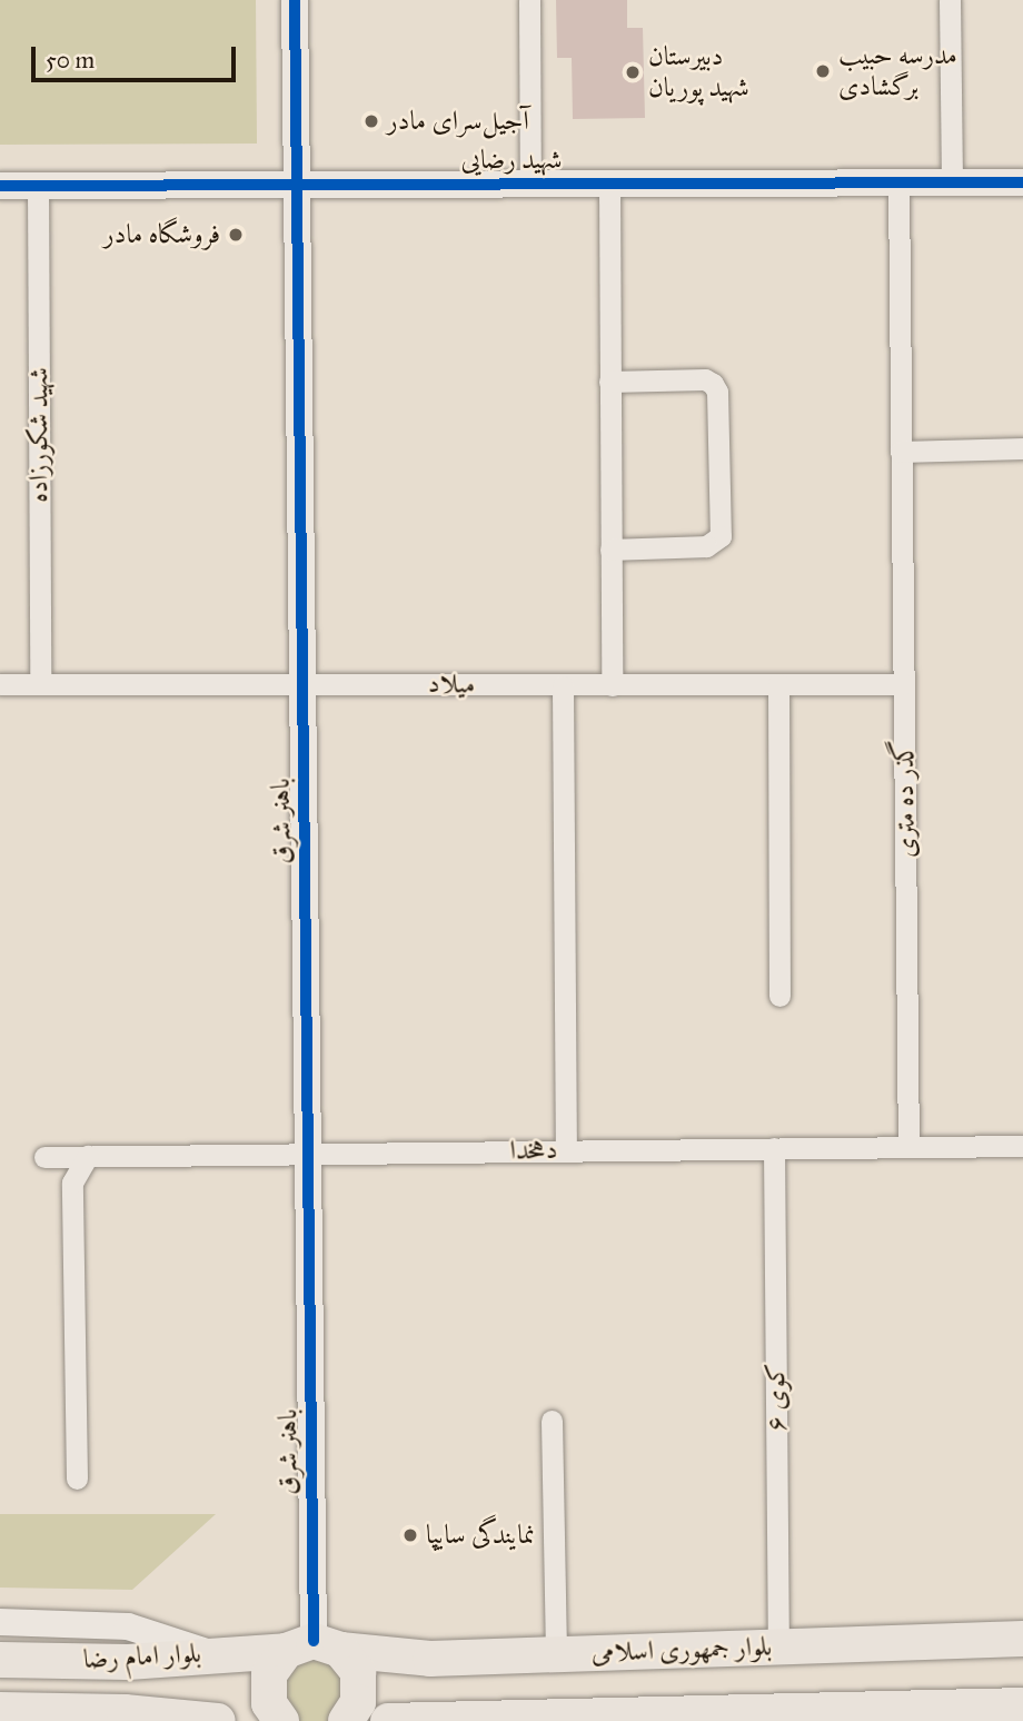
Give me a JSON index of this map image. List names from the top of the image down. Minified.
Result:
{"streets":{"main road":["بلوار جمهوری اسلامی","بلوار امام رضا"],"street":["شهید رضایی","شهید شکورزاده","میلاد","گذر ده متری","باهنر شرق","دهخدا","کوی ۶"]},"crossings":[["شهید رضایی","شهید شکورزاده"],["شهید رضایی","گذر ده متری"],["شهید رضایی","باهنر شرق"],["شهید شکورزاده","میلاد"],["میلاد","گذر ده متری"],["میلاد","باهنر شرق"],["گذر ده متری","دهخدا"],["باهنر شرق","دهخدا"],["باهنر شرق","بلوار جمهوری اسلامی"],["باهنر شرق","بلوار امام رضا"],["دهخدا","کوی ۶"],["کوی ۶","بلوار جمهوری اسلامی"],["بلوار جمهوری اسلامی","بلوار امام رضا"]],"places":["مدرسه حبیب برگشادی","دبیرستان شهید پوریان","آجیل‌سرای مادر","فروشگاه مادر","نمایندگی سایپا"],"scale_bar":"50 m"}
